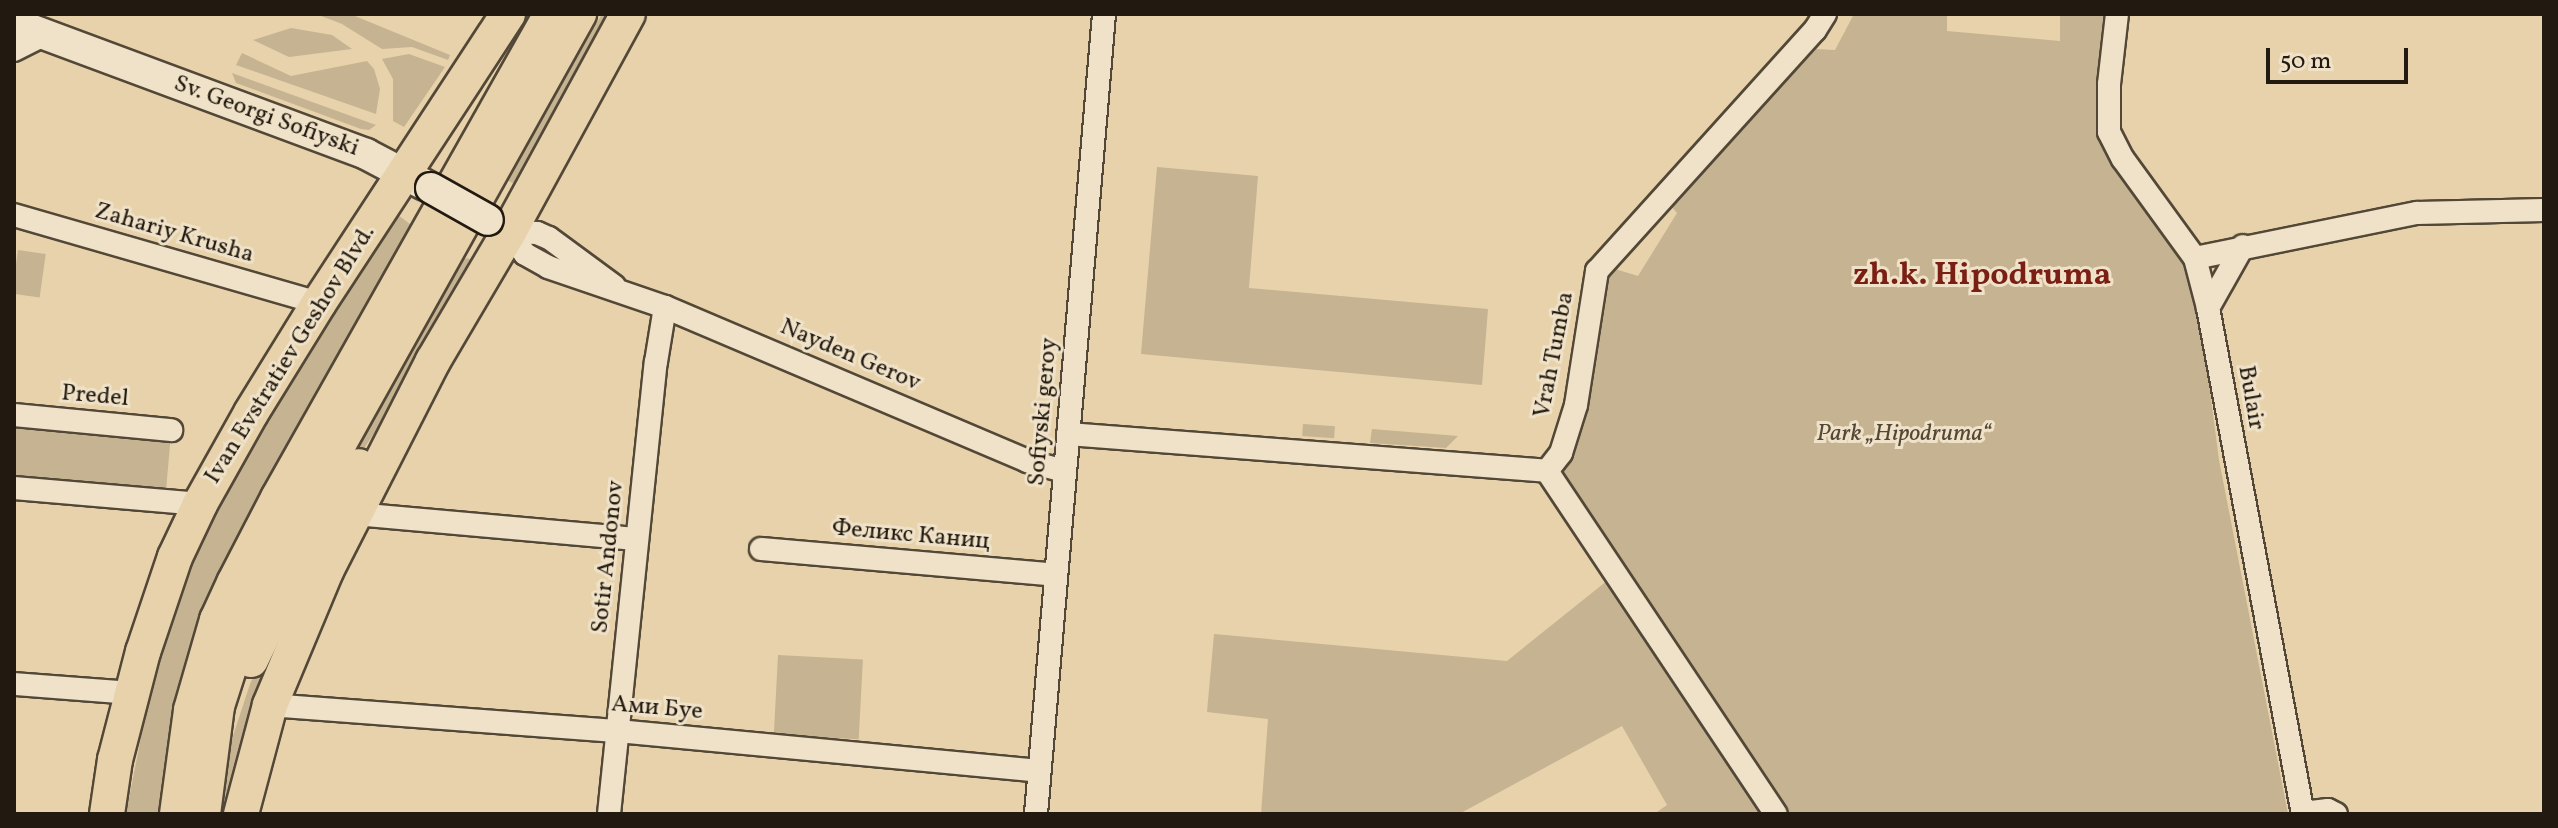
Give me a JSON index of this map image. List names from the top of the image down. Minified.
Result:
{"streets":{"main road":["Sv. Georgi Sofiyski","Ivan Evstratiev Geshov Blvd."],"street":["Zahariy Krusha","Vrah Tumba","Nayden Gerov","Predel","Bulair","Sofiyski geroy","Феликс Каниц","Sotir Andonov","Ами Буе"]},"crossings":[["Sv. Georgi Sofiyski","Ivan Evstratiev Geshov Blvd."],["Sv. Georgi Sofiyski","Nayden Gerov"],["Zahariy Krusha","Ivan Evstratiev Geshov Blvd."],["Nayden Gerov","Sofiyski geroy"],["Nayden Gerov","Sotir Andonov"],["Sofiyski geroy","Феликс Каниц"],["Sofiyski geroy","Ами Буе"],["Sotir Andonov","Ами Буе"]],"districts":["zh.k. Hipodruma"],"parks":["Park „Hipodruma“"],"scale_bar":"50 m"}
